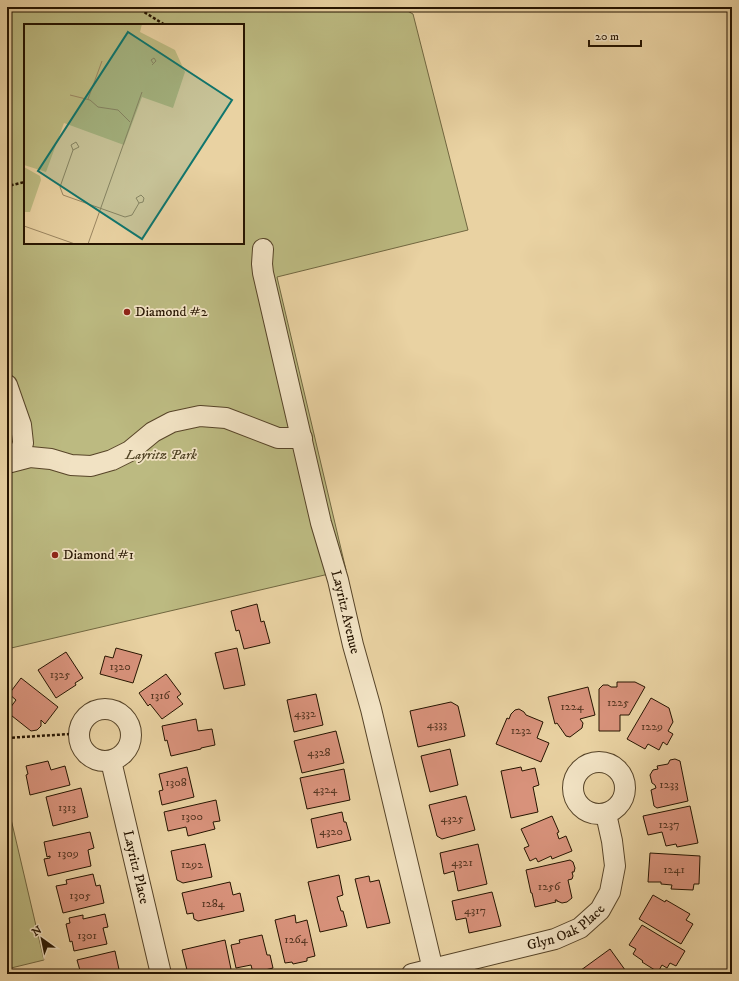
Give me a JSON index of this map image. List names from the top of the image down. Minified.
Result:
{"streets":{"street":["Layritz Avenue","Layritz Place","Glyn Oak Place"]},"crossings":[["Layritz Avenue","Glyn Oak Place"]],"parks":["Layritz Park"],"places":["Diamond #2","Diamond #1"],"house_numbers":["1320","1325","1316","1225","1224","4332","4333","1229","1232","4328","1308","1233","4324","1313","1300","4325","1237","4320","1309","4321","1292","1241","1256","1305","1284","4317","1301","1264"],"scale_bar":"20 m","north":"top left"}
